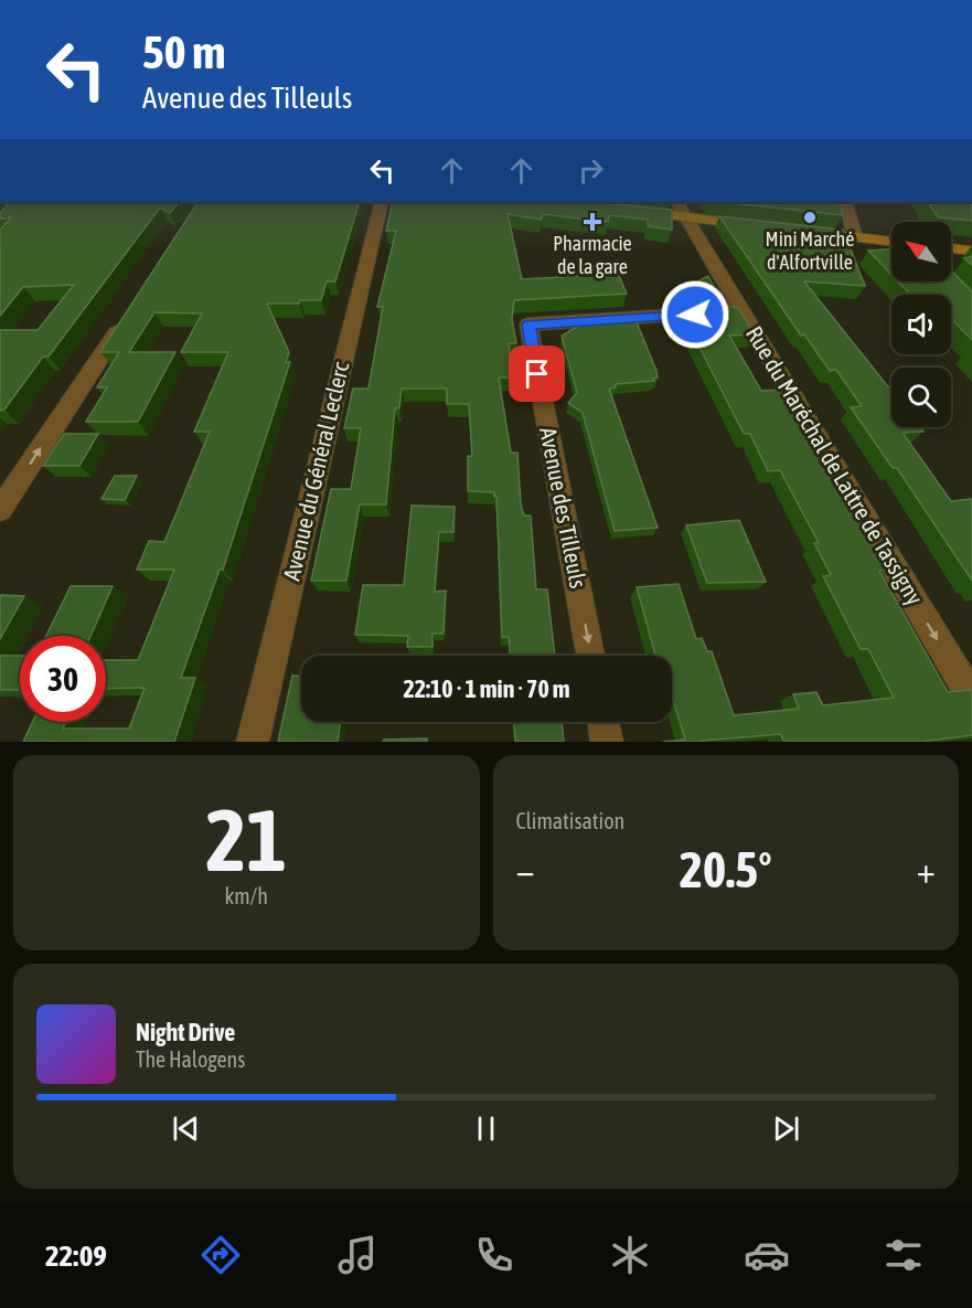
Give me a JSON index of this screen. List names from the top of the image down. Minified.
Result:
{"streets":{"street":["Rue du Maréchal de Lattre de Tassigny","Avenue du Général Leclerc","Avenue des Tilleuls"]},"crossings":[["Rue du Maréchal de Lattre de Tassigny","Avenue des Tilleuls"]],"one_way":["Rue du Maréchal de Lattre de Tassigny"],"places":{"other":["Mini Marché d'Alfortville"],"health":["Pharmacie de la gare"]},"north":"top left","page":{"turn":["50 m","Avenue des Tilleuls"],"limit":"30","trip":"22:10 · 1 min · 70 m","tile":[["21","km/h"],"Climatisation"],"heat":["−","20.5°","+"],"song":["Night Drive","The Halogens"],"tabs":"22:09"}}
